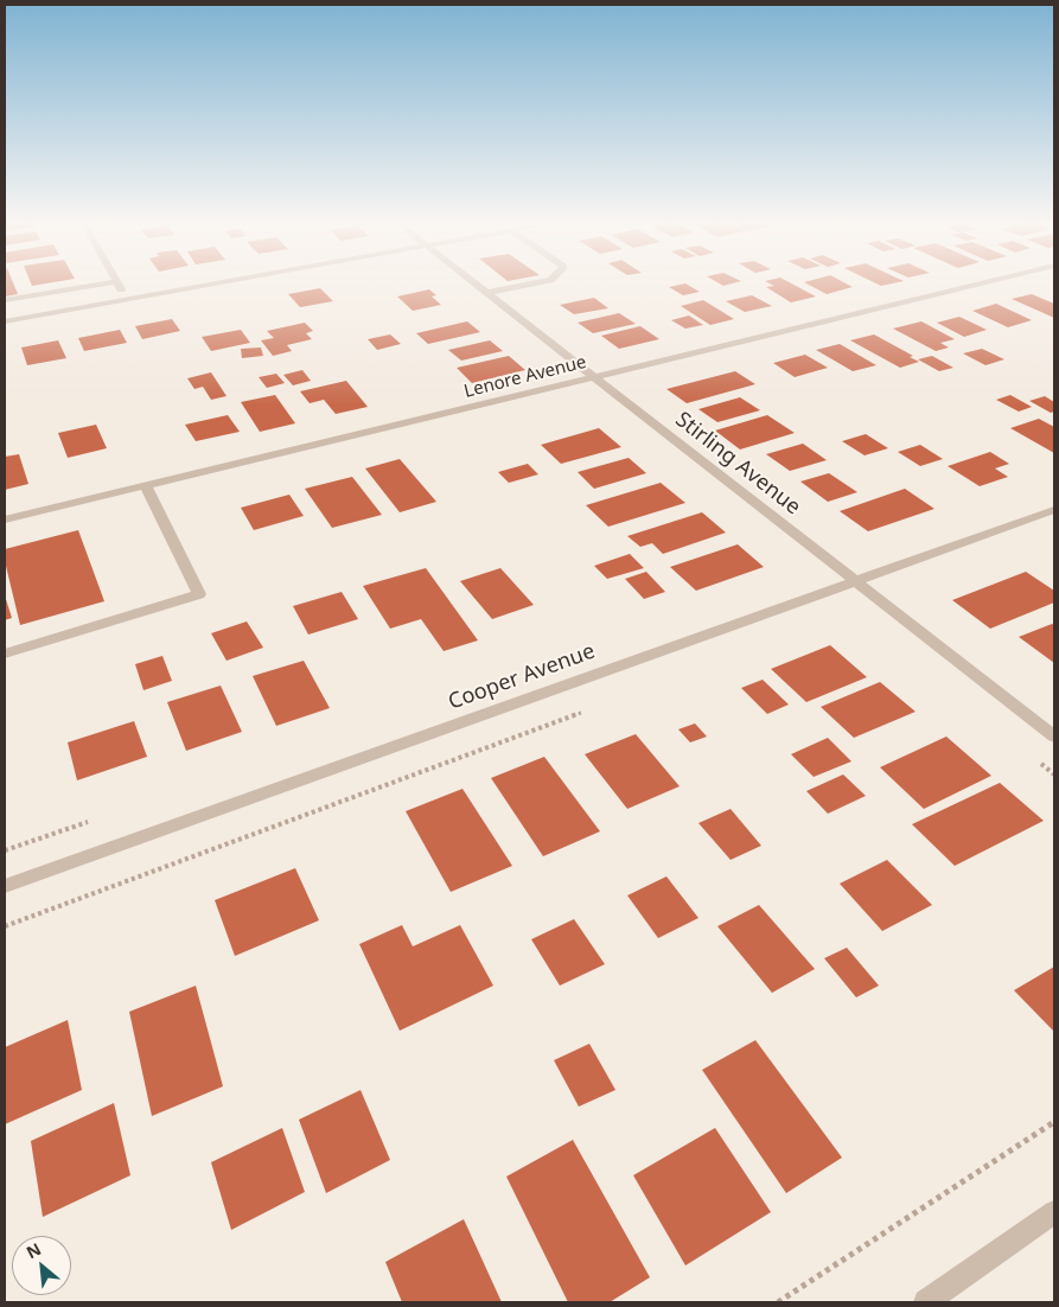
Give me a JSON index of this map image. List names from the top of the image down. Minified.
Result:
{"streets":{"street":["Lenore Avenue","Stirling Avenue","Cooper Avenue"]},"crossings":[["Lenore Avenue","Stirling Avenue"],["Stirling Avenue","Cooper Avenue"]],"north":"top left"}
